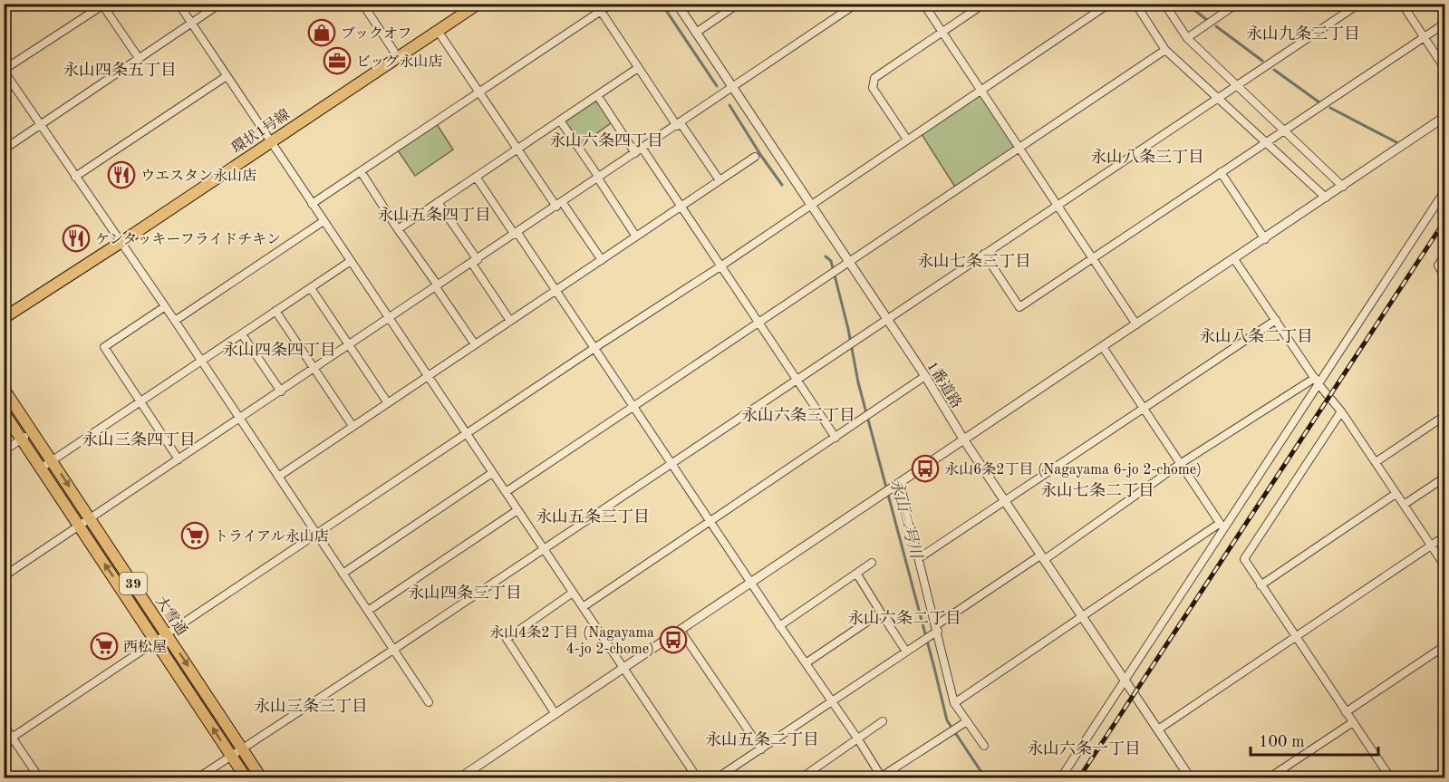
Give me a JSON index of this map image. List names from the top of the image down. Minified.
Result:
{"streets":{"main road":["環状1号線","39","大雪通"],"street":["1番道路"]},"districts":["永山九条三丁目","永山四条五丁目","永山六条四丁目","永山八条三丁目","永山五条四丁目","永山七条三丁目","永山八条二丁目","永山四条四丁目","永山六条三丁目","永山三条四丁目","永山七条二丁目","永山五条三丁目","永山四条三丁目","永山六条二丁目","永山三条三丁目","永山五条二丁目","永山六条一丁目"],"water":["永山二号川"],"places":{"shop":["ブックオフ"],"office":["ビッグ永山店"],"restaurant":["ウエスタン永山店","ケンタッキーフライドチキン"],"bus stop":["永山6条2丁目 (Nagayama 6-jo 2-chome)","永山4条2丁目 (Nagayama 4-jo 2-chome)"],"supermarket":["トライアル永山店","西松屋"]},"scale_bar":"100 m"}
